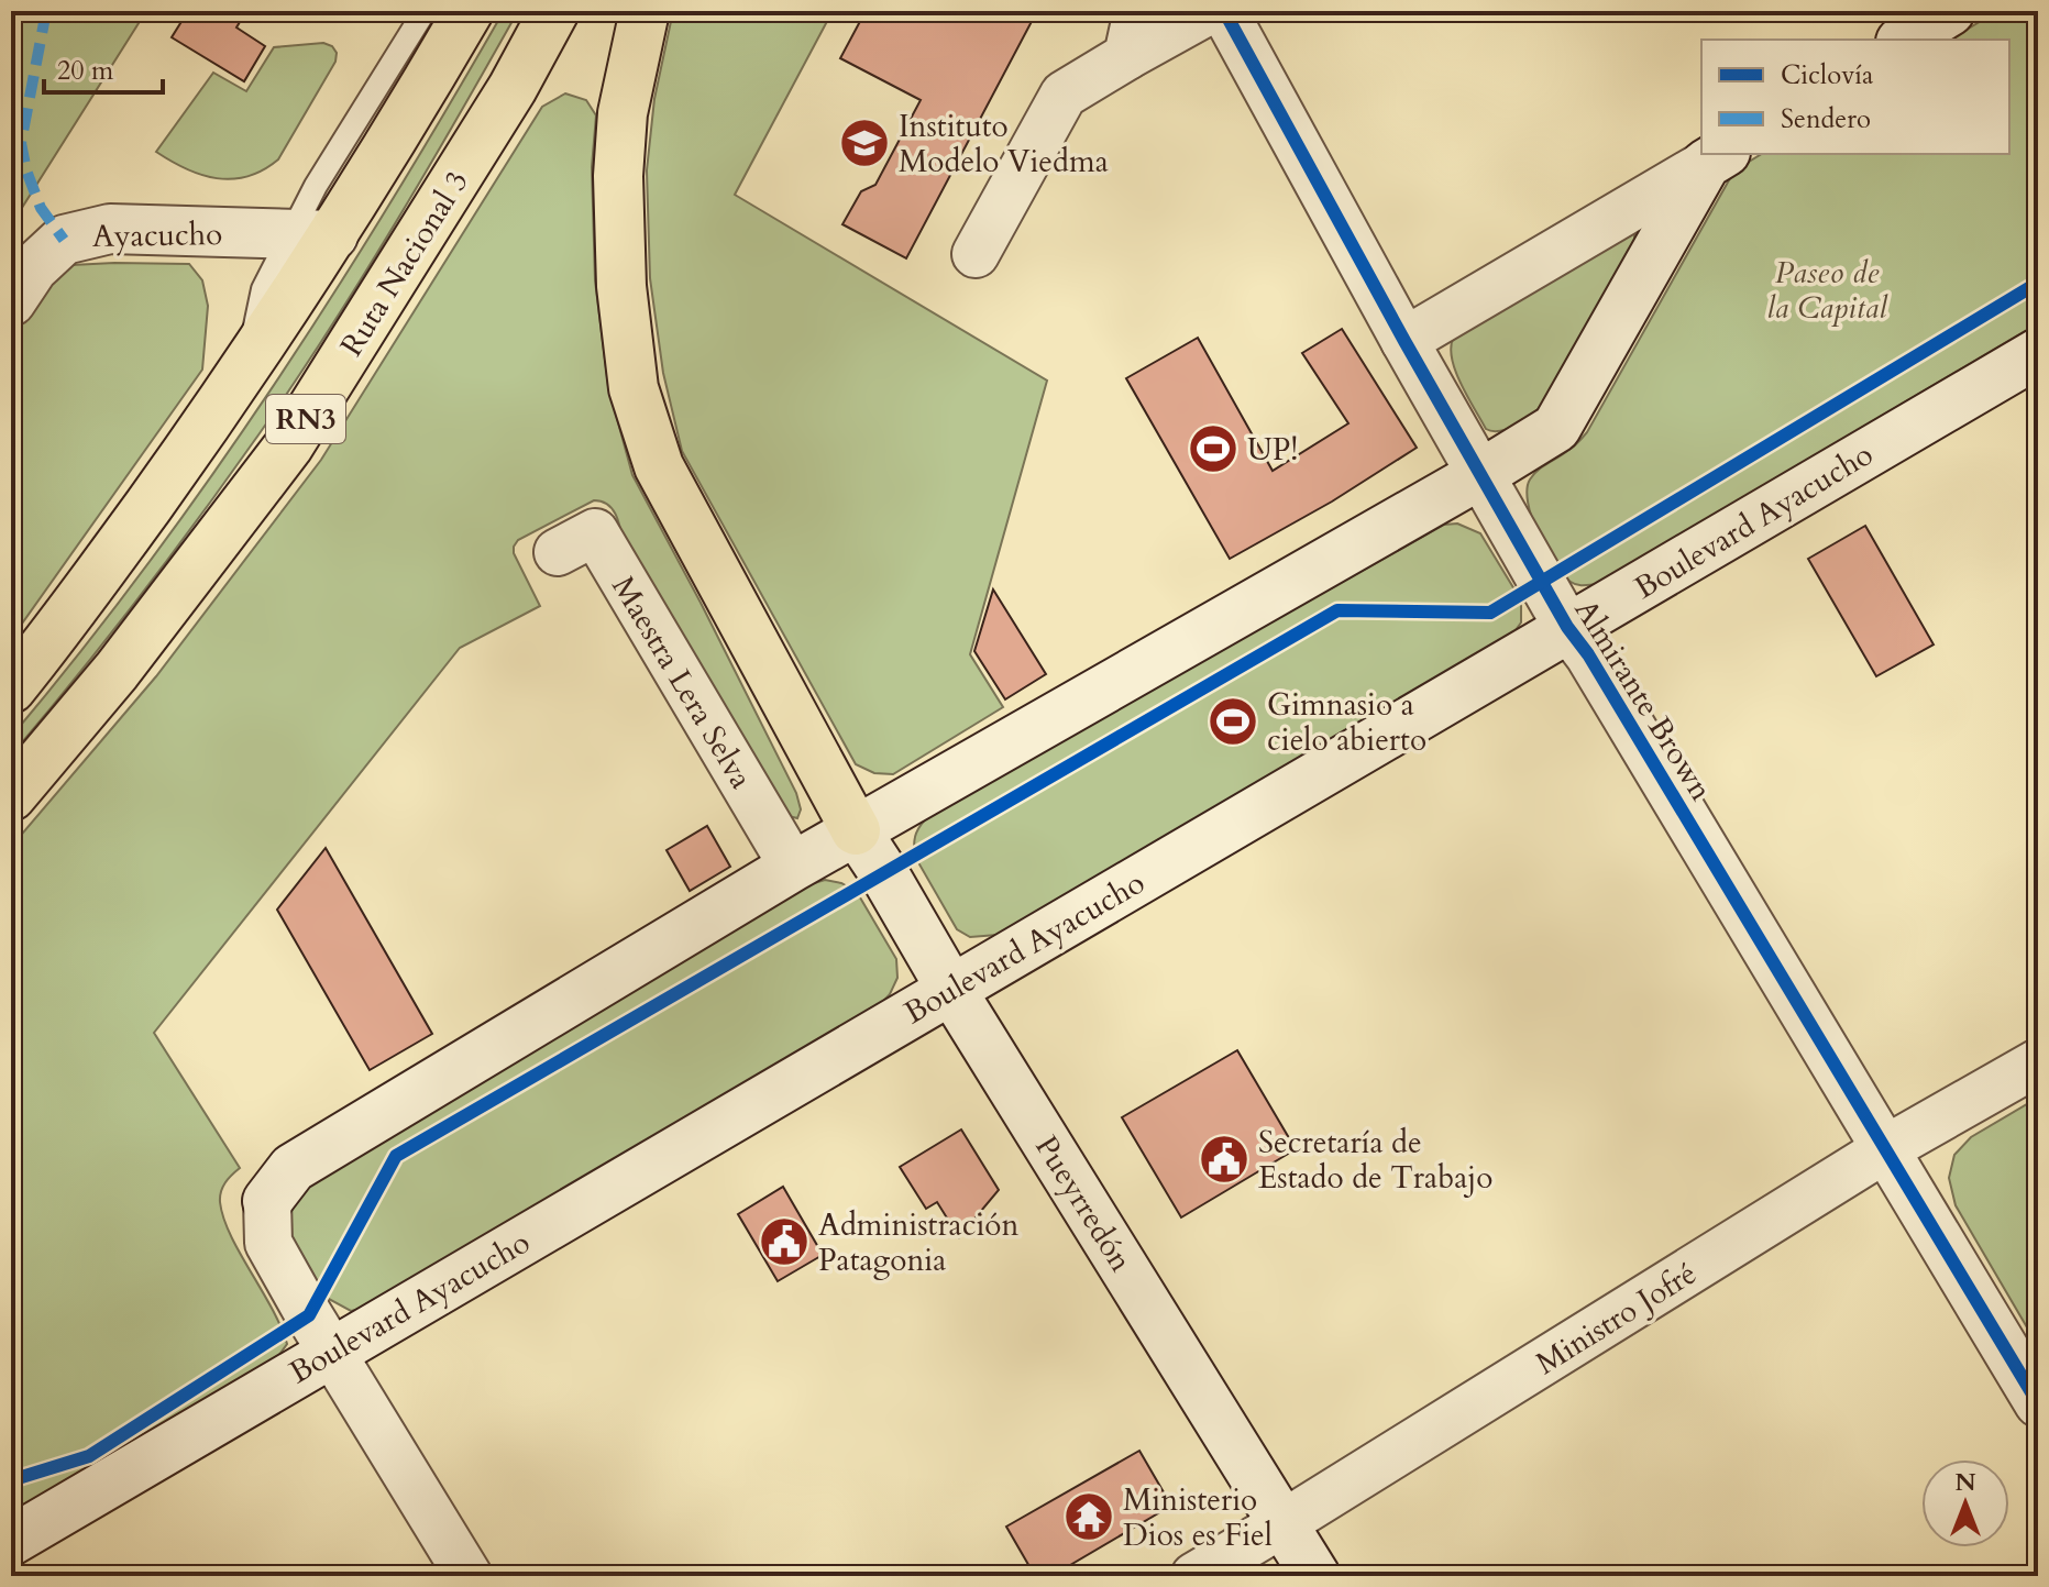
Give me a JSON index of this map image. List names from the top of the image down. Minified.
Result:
{"streets":{"highway":["Ruta Nacional 3","RN3"],"main road":["Ayacucho","Boulevard Ayacucho","Pueyrredón"],"street":["Maestra Lera Selva","Almirante Brown","Ministro Jofré"]},"crossings":[["Ayacucho","RN3"],["Boulevard Ayacucho","Almirante Brown"],["Boulevard Ayacucho","Pueyrredón"],["Almirante Brown","Ministro Jofré"],["Pueyrredón","Ministro Jofré"]],"parks":["Paseo de la Capital"],"places":{"school or university":["Instituto Modelo Viedma"],"sports":["UP!","Gimnasio a cielo abierto"],"public building":["Secretaría de Estado de Trabajo","Administración Patagonia"],"temple":["Ministerio Dios es Fiel"]},"legend":["Ciclovía","Sendero"],"scale_bar":"20 m","north":"top"}
